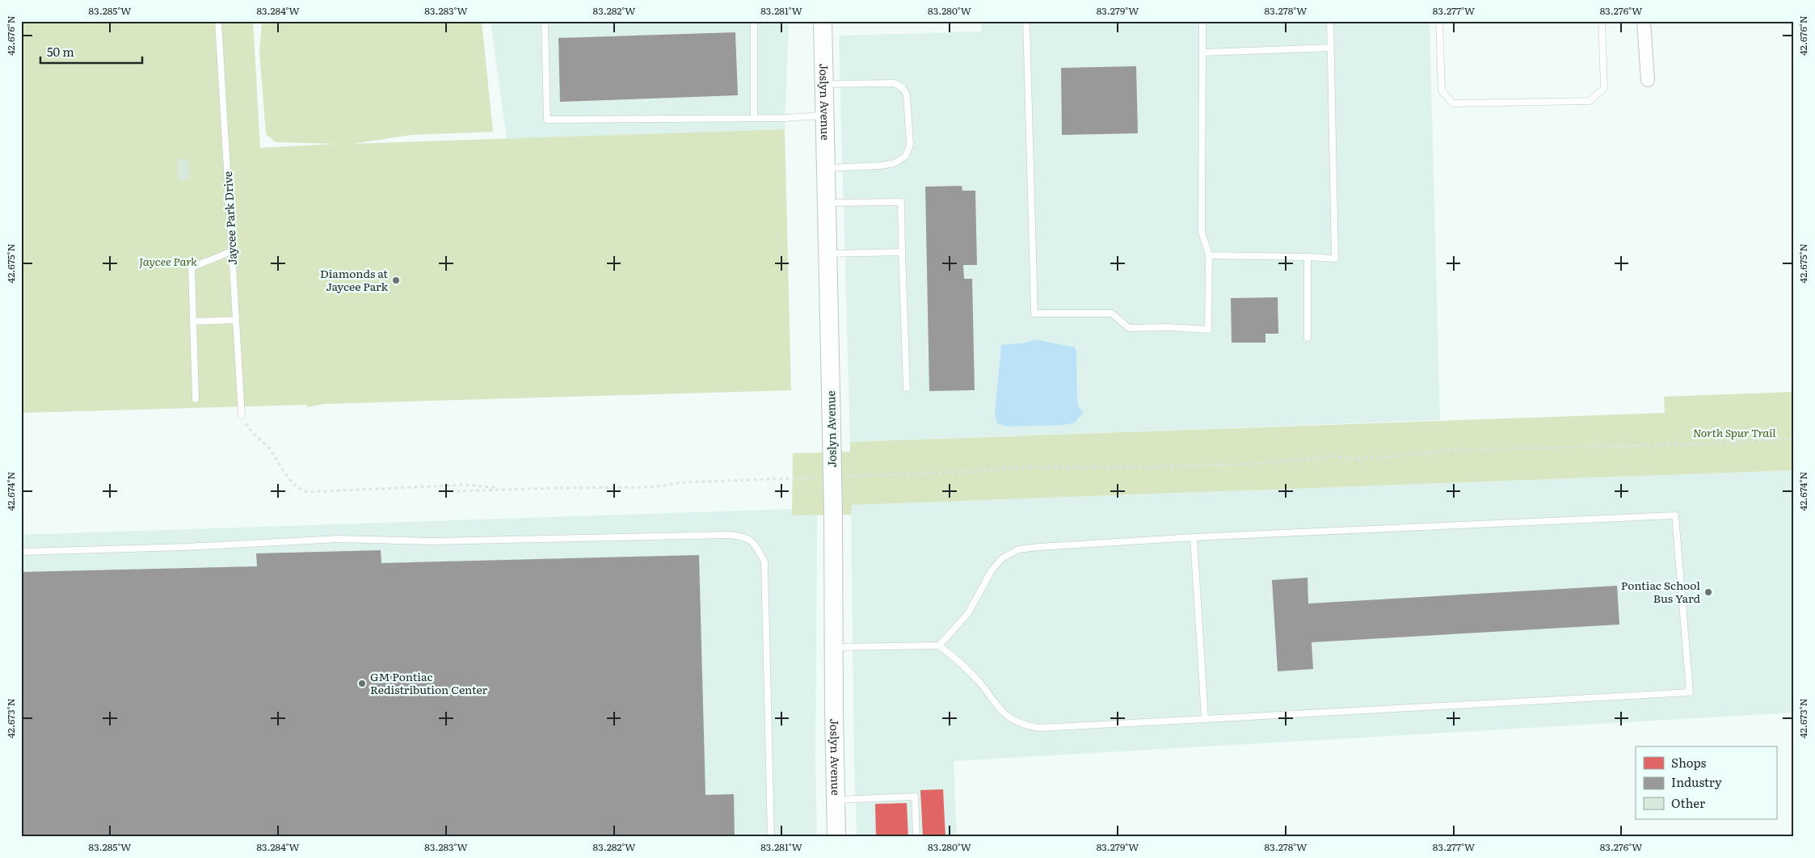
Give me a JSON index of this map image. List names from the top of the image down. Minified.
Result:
{"streets":{"main road":["Joslyn Avenue"],"lane":["Jaycee Park Drive"]},"parks":["Jaycee Park","North Spur Trail"],"places":["Diamonds at Jaycee Park","Pontiac School Bus Yard","GM Pontiac Redistribution Center"],"legend":["Shops","Industry","Other"],"scale_bar":"50 m","coordinates":["83.285°W","83.284°W","83.283°W","83.282°W","83.281°W","83.280°W","83.279°W","83.278°W","83.277°W","83.276°W","42.676°N","42.675°N","42.674°N","42.673°N"]}
